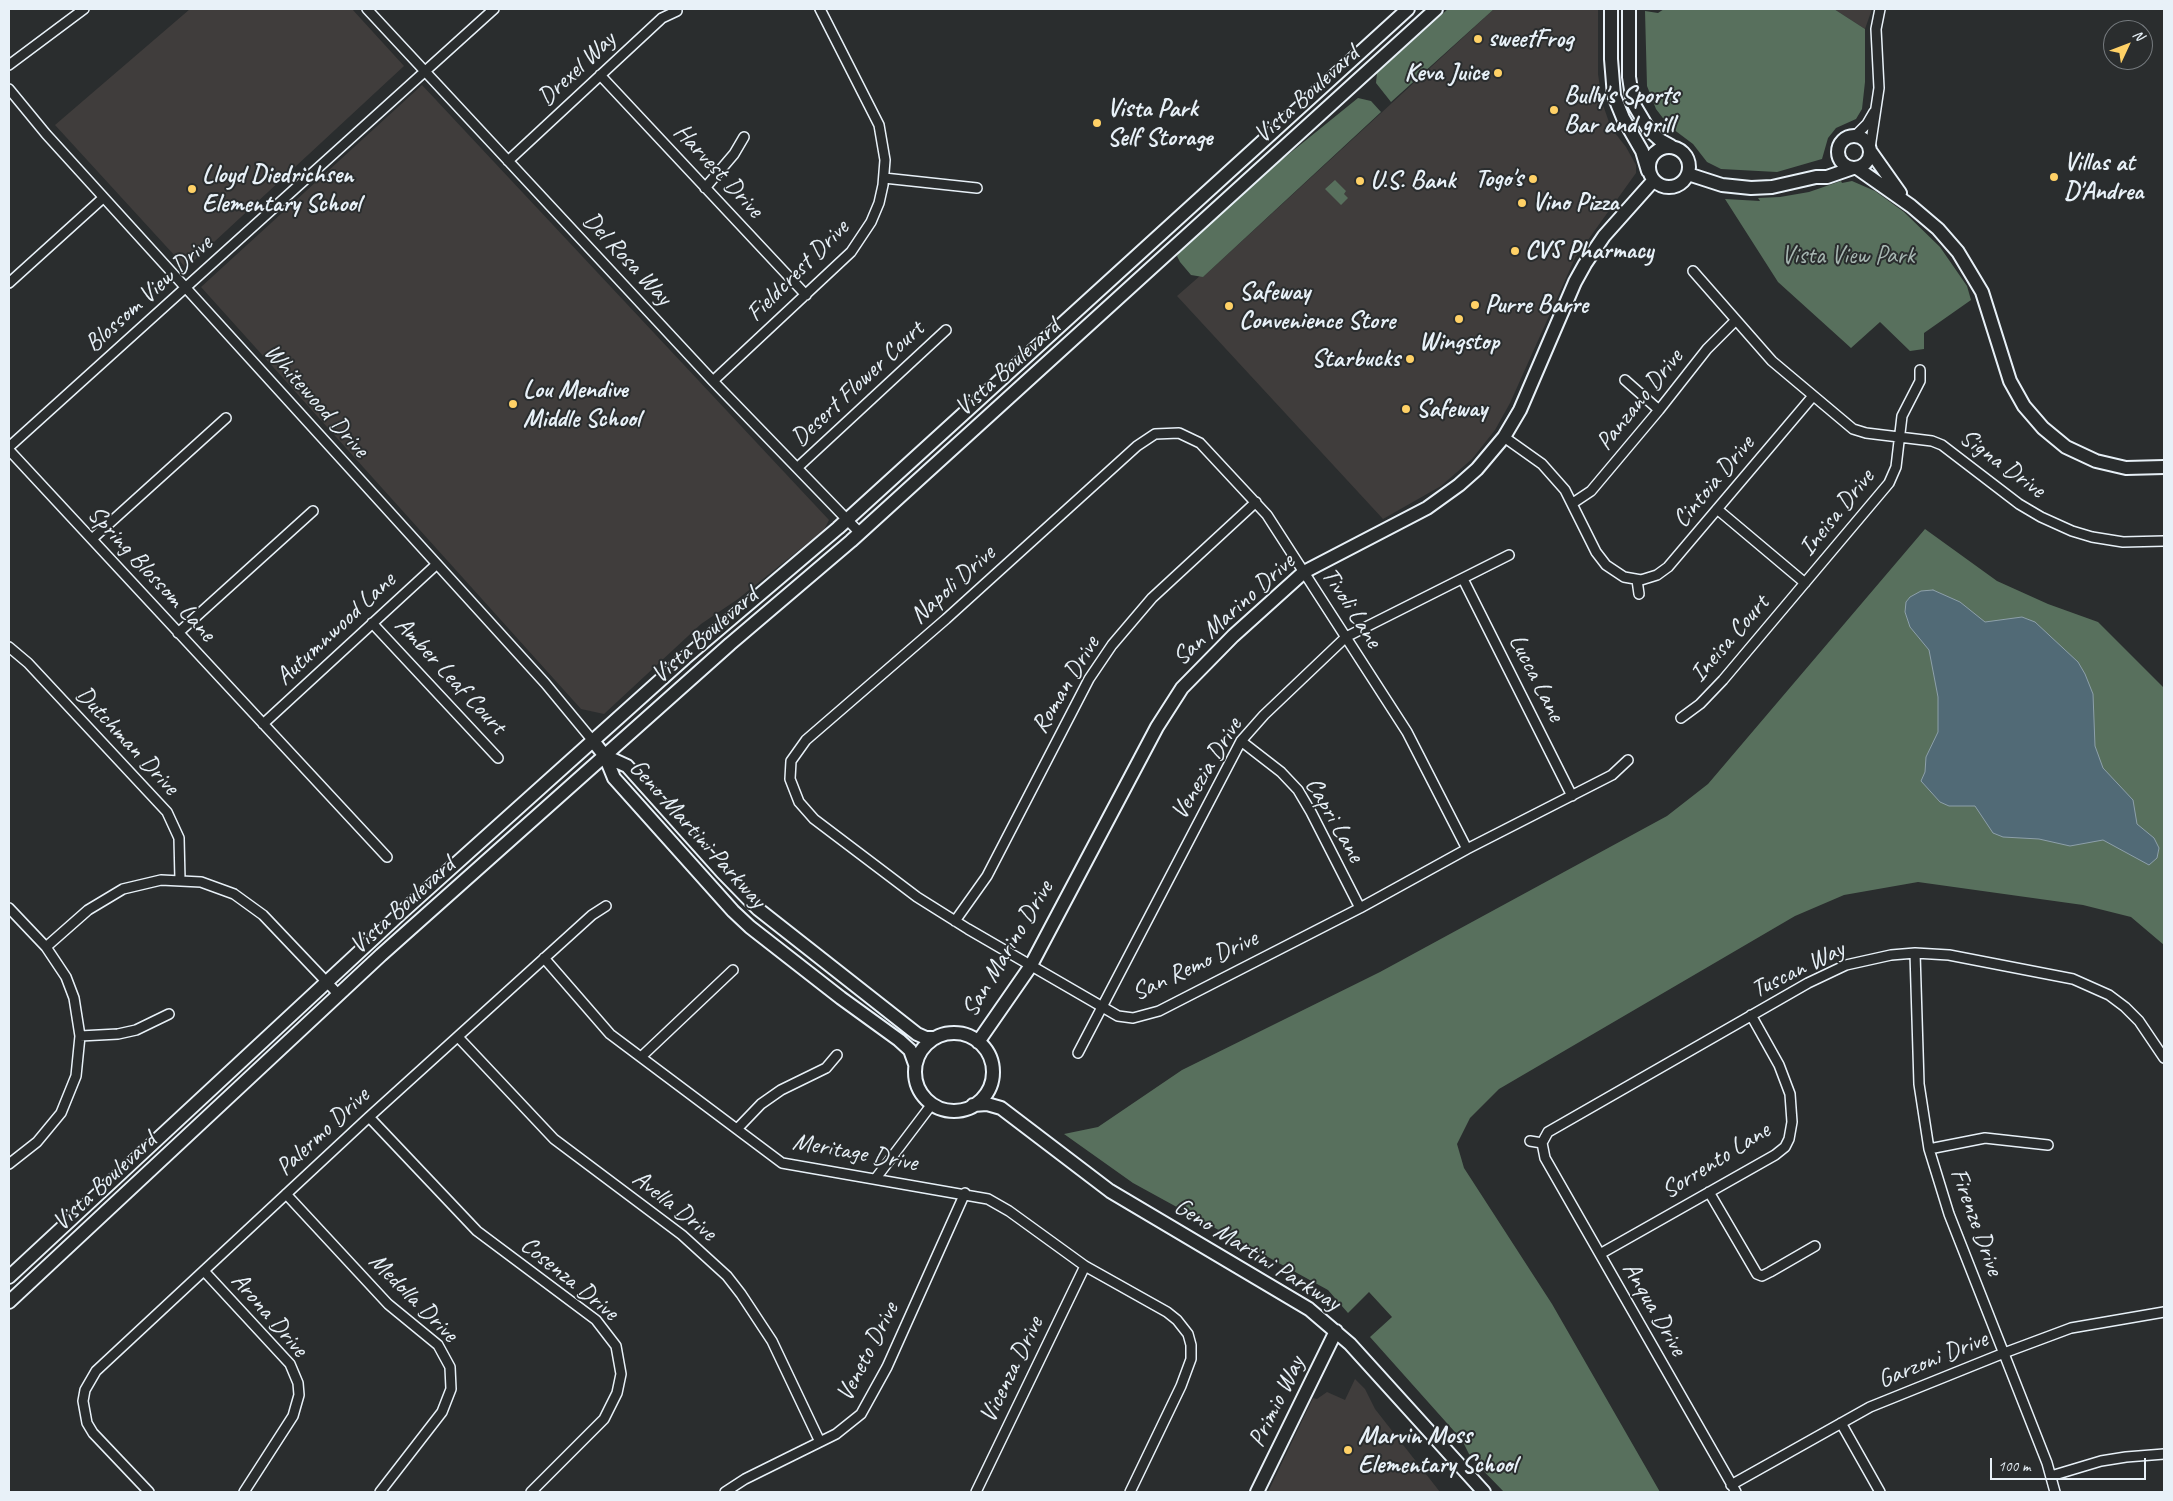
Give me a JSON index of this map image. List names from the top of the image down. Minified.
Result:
{"streets":{"street":["Drexel Way","Vista Boulevard","Harvest Drive","Del Rosa Way","Fieldcrest Drive","Blossom View Drive","Desert Flower Court","Panzano Drive","Whitewood Drive","Signa Drive","Cintoia Drive","Ineisa Drive","Spring Blossom Lane","Napoli Drive","Tivoli Lane","San Marino Drive","Autumnwood Lane","Ineisa Court","Amber Leaf Court","Lucca Lane","Roman Drive","Dutchman Drive","Venezia Drive","Capri Lane","Geno Martini Parkway","San Remo Drive","Tuscan Way","Palermo Drive","Meritage Drive","Sorrento Lane","Avella Drive","Firenze Drive","Cosenza Drive","Medolla Drive","Anqua Drive","Arona Drive","Veneto Drive","Garzoni Drive","Vicenza Drive","Primio Way"]},"crossings":[["Drexel Way","Harvest Drive"],["Drexel Way","Del Rosa Way"],["Vista Boulevard","Del Rosa Way"],["Vista Boulevard","Whitewood Drive"],["Vista Boulevard","Geno Martini Parkway"],["Harvest Drive","Fieldcrest Drive"],["Del Rosa Way","Fieldcrest Drive"],["Del Rosa Way","Blossom View Drive"],["Del Rosa Way","Desert Flower Court"],["Blossom View Drive","Whitewood Drive"],["Blossom View Drive","Spring Blossom Lane"],["Panzano Drive","Signa Drive"],["Whitewood Drive","Autumnwood Lane"],["Signa Drive","Cintoia Drive"],["Signa Drive","Ineisa Drive"],["Ineisa Drive","Ineisa Court"],["Spring Blossom Lane","Autumnwood Lane"],["Napoli Drive","Tivoli Lane"],["Napoli Drive","San Remo Drive"],["Tivoli Lane","San Marino Drive"],["Tivoli Lane","Roman Drive"],["Tivoli Lane","Venezia Drive"],["Tivoli Lane","San Remo Drive"],["San Marino Drive","Geno Martini Parkway"],["San Marino Drive","San Remo Drive"],["Autumnwood Lane","Amber Leaf Court"],["Lucca Lane","Venezia Drive"],["Lucca Lane","San Remo Drive"],["Roman Drive","San Remo Drive"],["Venezia Drive","Capri Lane"],["Venezia Drive","San Remo Drive"],["Capri Lane","San Remo Drive"],["Geno Martini Parkway","Primio Way"],["Tuscan Way","Sorrento Lane"],["Tuscan Way","Firenze Drive"],["Tuscan Way","Anqua Drive"],["Palermo Drive","Meritage Drive"],["Palermo Drive","Avella Drive"],["Palermo Drive","Cosenza Drive"],["Palermo Drive","Medolla Drive"],["Palermo Drive","Arona Drive"],["Meritage Drive","Veneto Drive"],["Meritage Drive","Vicenza Drive"],["Sorrento Lane","Anqua Drive"],["Avella Drive","Veneto Drive"],["Firenze Drive","Garzoni Drive"],["Anqua Drive","Garzoni Drive"]],"parks":["Vista View Park"],"places":["sweetFrog","Keva Juice","Bully's Sports Bar and grill","Vista Park Self Storage","Villas at D'Andrea","Togo's","U.S. Bank","Lloyd Diedrichsen Elementary School","Vino Pizza","CVS Pharmacy","Purre Barre","Safeway Convenience Store","Wingstop","Starbucks","Lou Mendive Middle School","Safeway","Marvin Moss Elementary School"],"scale_bar":"100 m","north":"top right"}
